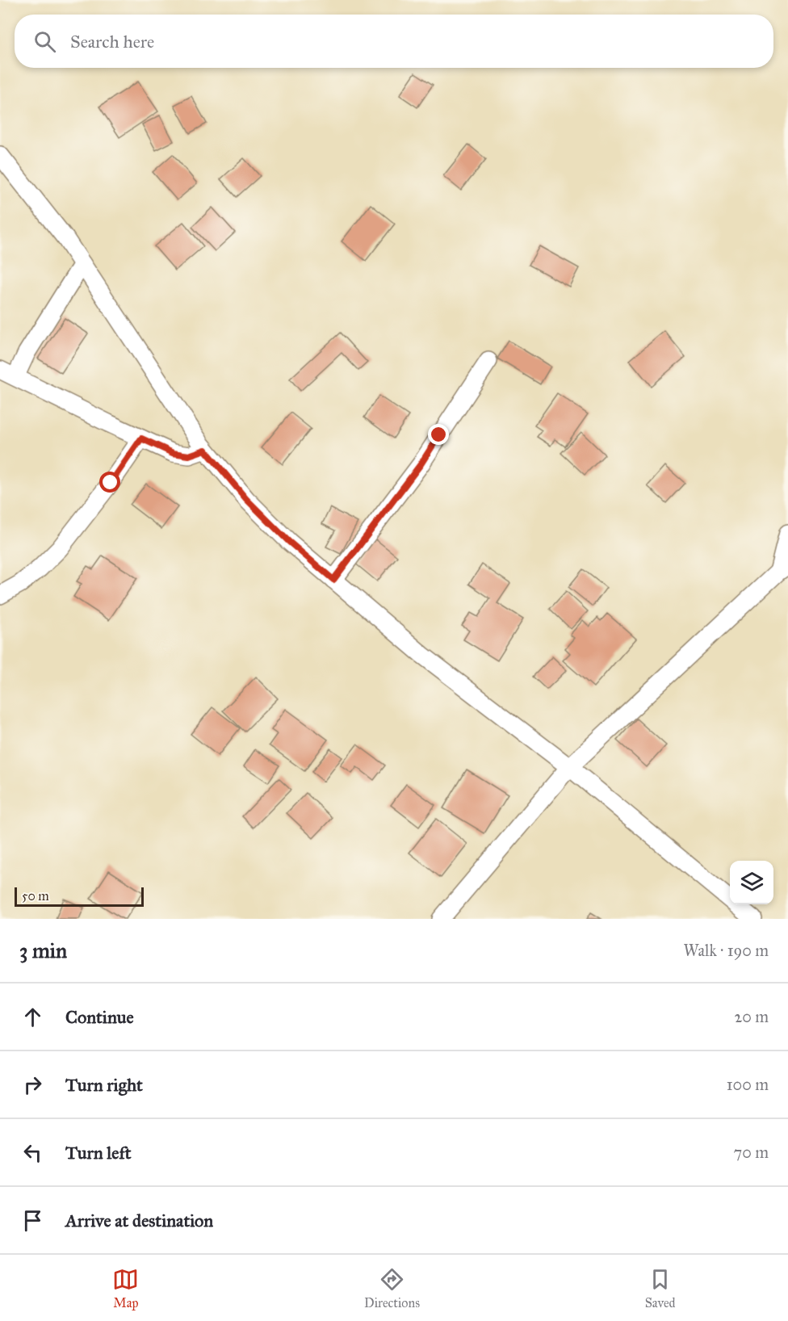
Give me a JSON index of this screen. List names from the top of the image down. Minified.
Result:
{"scale_bar":"50 m","page":{"search":"Search here","scale":"50 m","heading":["3 min","Walk · 190 m"],"list":[["Continue","20 m"],["Turn right","100 m"],["Turn left","70 m"],"Arrive at destination"],"nav":["Map","Directions","Saved"]}}
